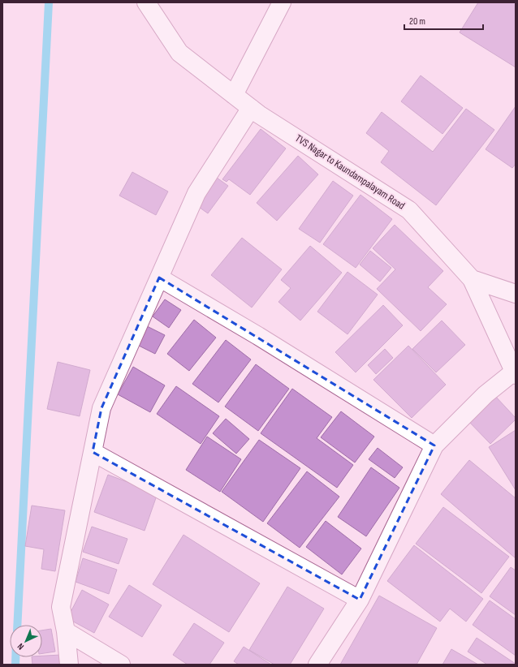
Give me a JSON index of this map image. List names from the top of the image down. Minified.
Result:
{"streets":{"street":["TVS Nagar to Kaundampalayam Road"]},"scale_bar":"20 m","north":"bottom left"}
